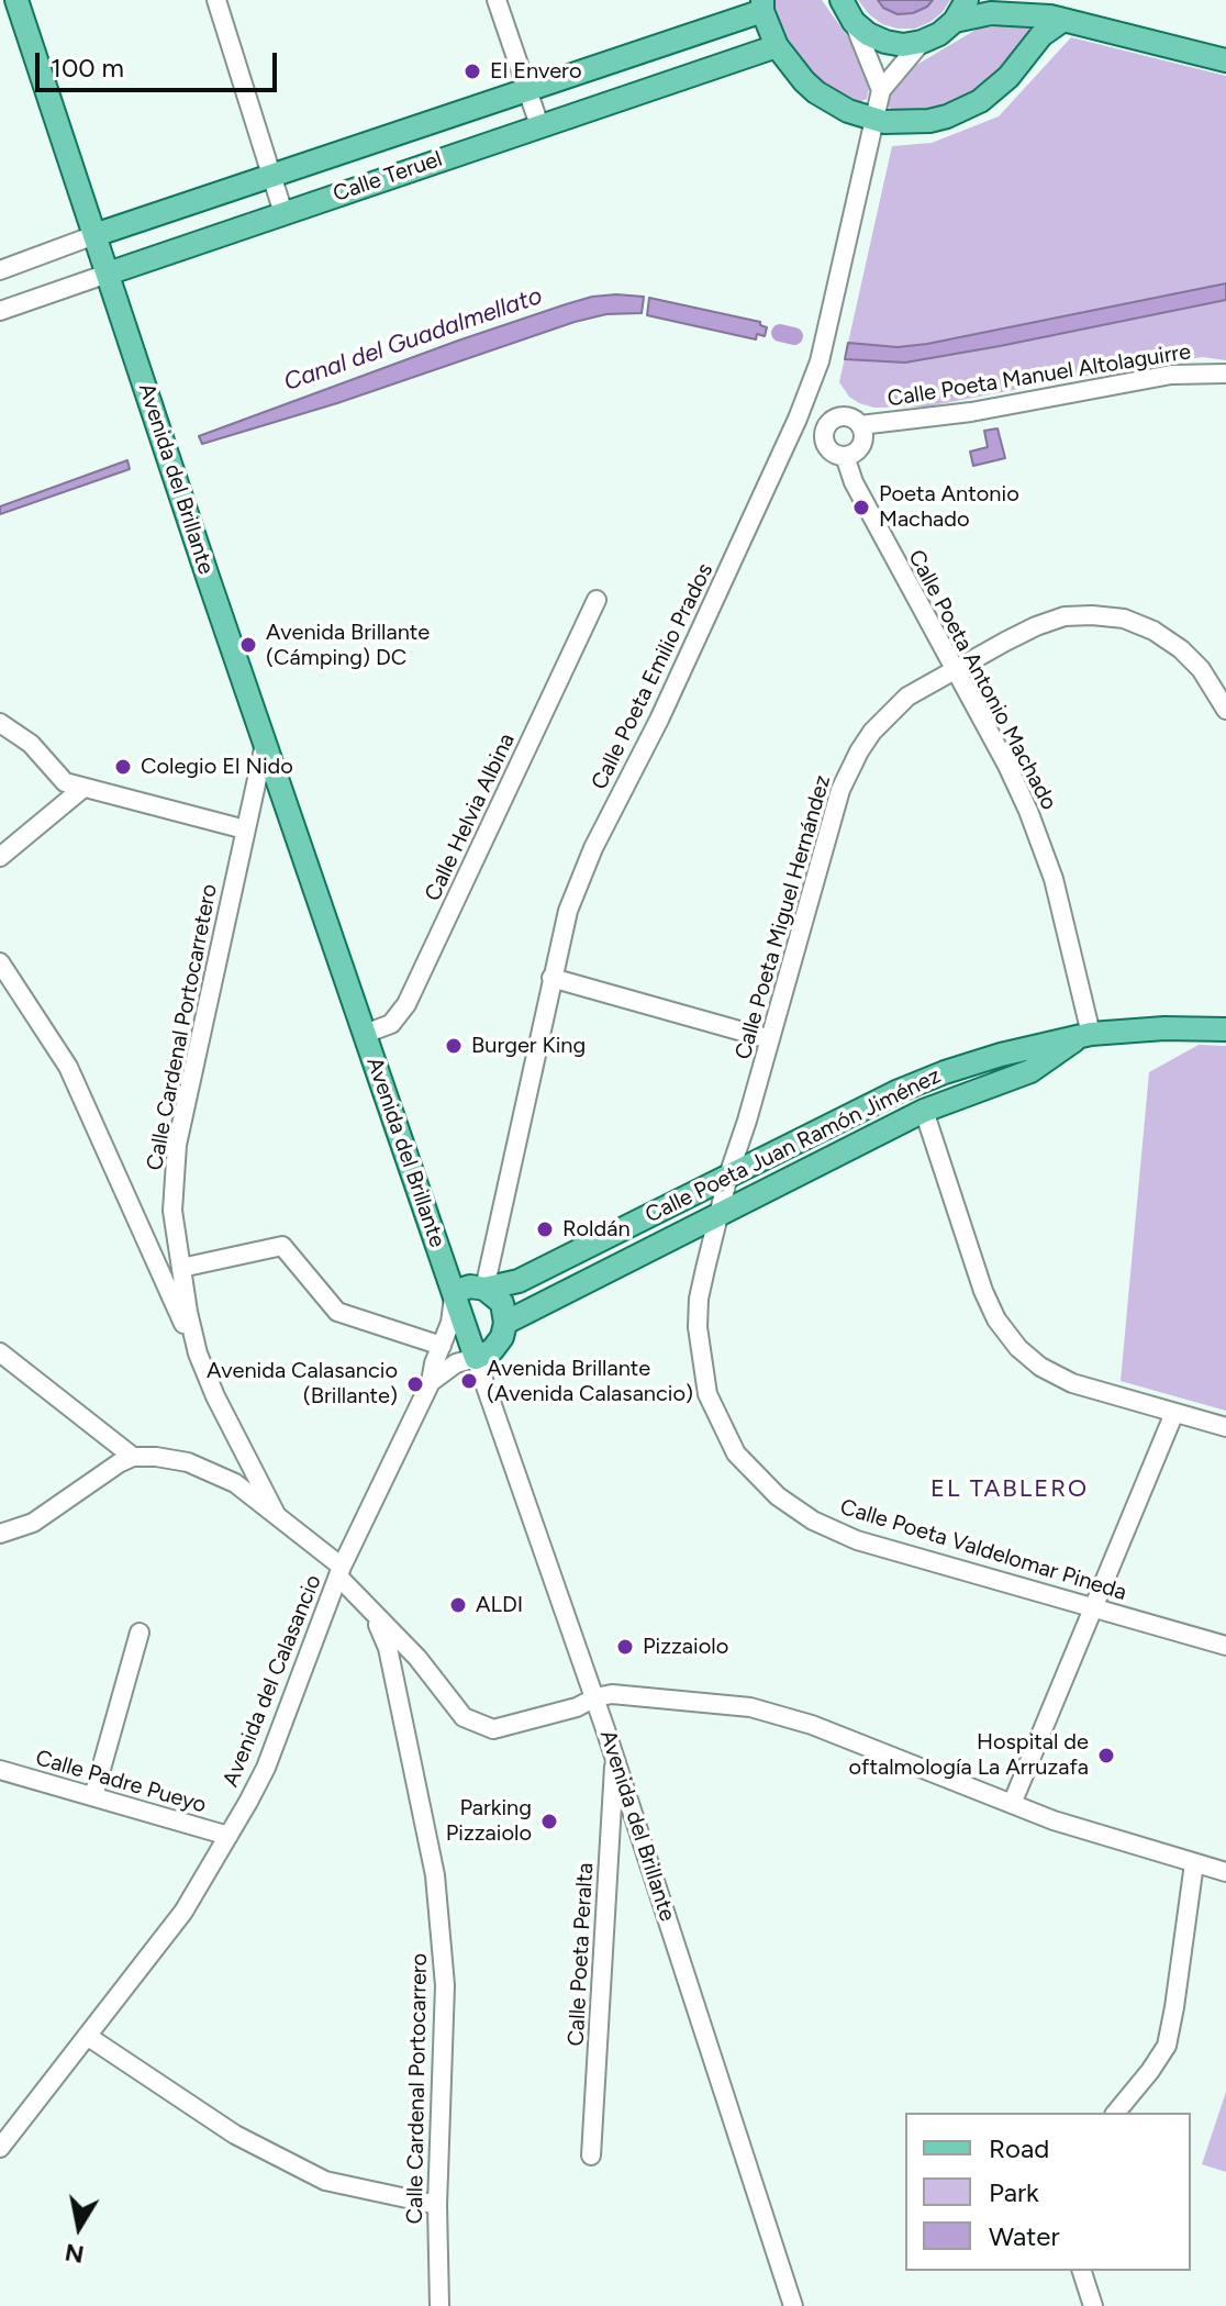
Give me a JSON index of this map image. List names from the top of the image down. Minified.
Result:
{"streets":{"main road":["Calle Teruel","Avenida del Brillante","Calle Poeta Juan Ramón Jiménez"],"street":["Calle Poeta Manuel Altolaguirre","Calle Poeta Emilio Prados","Calle Poeta Antonio Machado","Calle Helvia Albina","Calle Poeta Miguel Hernández","Calle Cardenal Portocarretero","Calle Poeta Valdelomar Pineda","Avenida del Calasancio","Calle Padre Pueyo","Calle Poeta Peralta","Calle Cardenal Portocarrero"]},"crossings":[["Calle Teruel","Avenida del Brillante"],["Calle Poeta Manuel Altolaguirre","Calle Poeta Antonio Machado"],["Avenida del Brillante","Calle Helvia Albina"],["Avenida del Brillante","Calle Cardenal Portocarretero"],["Avenida del Brillante","Calle Poeta Juan Ramón Jiménez"],["Avenida del Brillante","Avenida del Calasancio"],["Avenida del Brillante","Calle Poeta Peralta"],["Avenida del Brillante","Calle Cardenal Portocarrero"],["Calle Poeta Emilio Prados","Calle Poeta Juan Ramón Jiménez"],["Calle Poeta Antonio Machado","Calle Poeta Miguel Hernández"],["Calle Poeta Antonio Machado","Calle Poeta Juan Ramón Jiménez"],["Calle Poeta Miguel Hernández","Calle Poeta Juan Ramón Jiménez"],["Calle Poeta Miguel Hernández","Calle Poeta Valdelomar Pineda"],["Calle Cardenal Portocarretero","Calle Cardenal Portocarrero"],["Calle Poeta Juan Ramón Jiménez","Calle Poeta Valdelomar Pineda"],["Calle Poeta Juan Ramón Jiménez","Avenida del Calasancio"],["Avenida del Calasancio","Calle Padre Pueyo"],["Avenida del Calasancio","Calle Cardenal Portocarrero"]],"districts":["EL TABLERO"],"water":["Canal del Guadalmellato"],"places":["El Envero","Poeta Antonio Machado","Avenida Brillante (Cámping) DC","Colegio El Nido","Burger King","Roldán","Avenida Brillante (Avenida Calasancio)","Avenida Calasancio (Brillante)","ALDI","Pizzaiolo","Hospital de oftalmología La Arruzafa","Parking Pizzaiolo"],"legend":["Road","Park","Water"],"scale_bar":"100 m","north":"bottom"}
